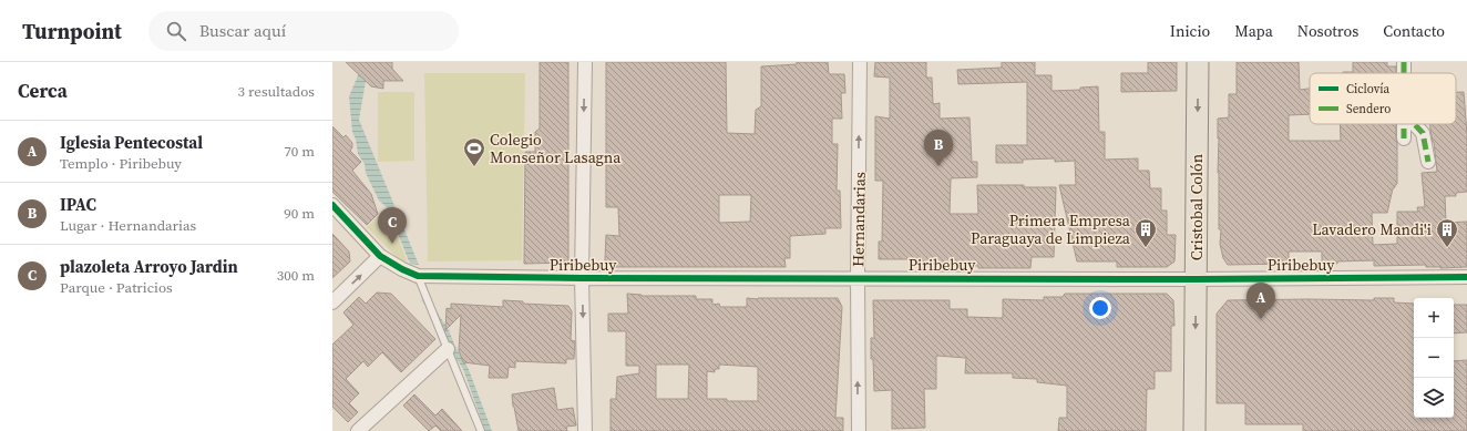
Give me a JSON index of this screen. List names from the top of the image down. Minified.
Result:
{"streets":{"main road":["Cristobal Colón"],"street":["Hernandarias","Piribebuy"]},"crossings":[["Cristobal Colón","Piribebuy"],["Hernandarias","Piribebuy"]],"one_way":["Cristobal Colón","Hernandarias"],"places":{"sports":["Colegio Monseñor Lasagna"],"building":["Primera Empresa Paraguaya de Limpieza","Lavadero Mandi'i"]},"legend":["Ciclovía","Sendero"],"page":{"header":"Turnpoint","search":"Buscar aquí","nav":["Inicio","Mapa","Nosotros","Contacto"],"heading":["Cerca","3 resultados"],"list":[{"mark":"A","name":"Iglesia Pentecostal","note":"Templo · Piribebuy","value":"70 m"},{"mark":"B","name":"IPAC","note":"Lugar · Hernandarias","value":"90 m"},{"mark":"C","name":"plazoleta Arroyo Jardin","note":"Parque · Patricios","value":"300 m"}],"pins":["B","C","A"],"map_buttons":["+","−"]}}
